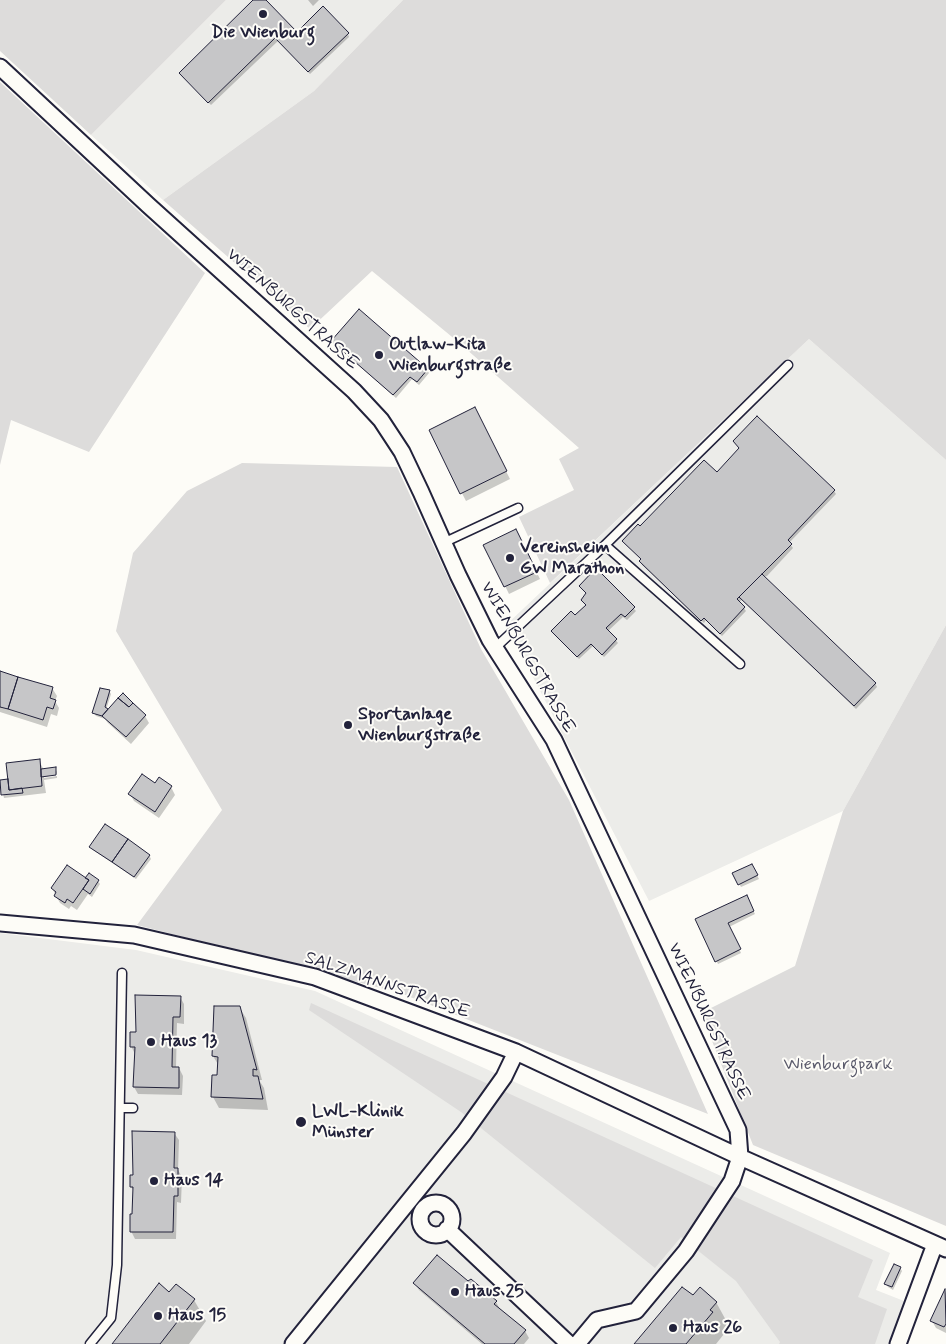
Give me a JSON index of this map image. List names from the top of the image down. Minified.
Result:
{"streets":{"street":["WIENBURGSTRASSE","SALZMANNSTRASSE"]},"crossings":[["WIENBURGSTRASSE","SALZMANNSTRASSE"]],"parks":["Wienburgpark"],"places":["Die Wienburg","Outlaw-Kita Wienburgstraße","Vereinsheim GW Marathon","Sportanlage Wienburgstraße","Haus 13","LWL-Klinik Münster","Haus 14","Haus 25","Haus 15","Haus 26"]}
